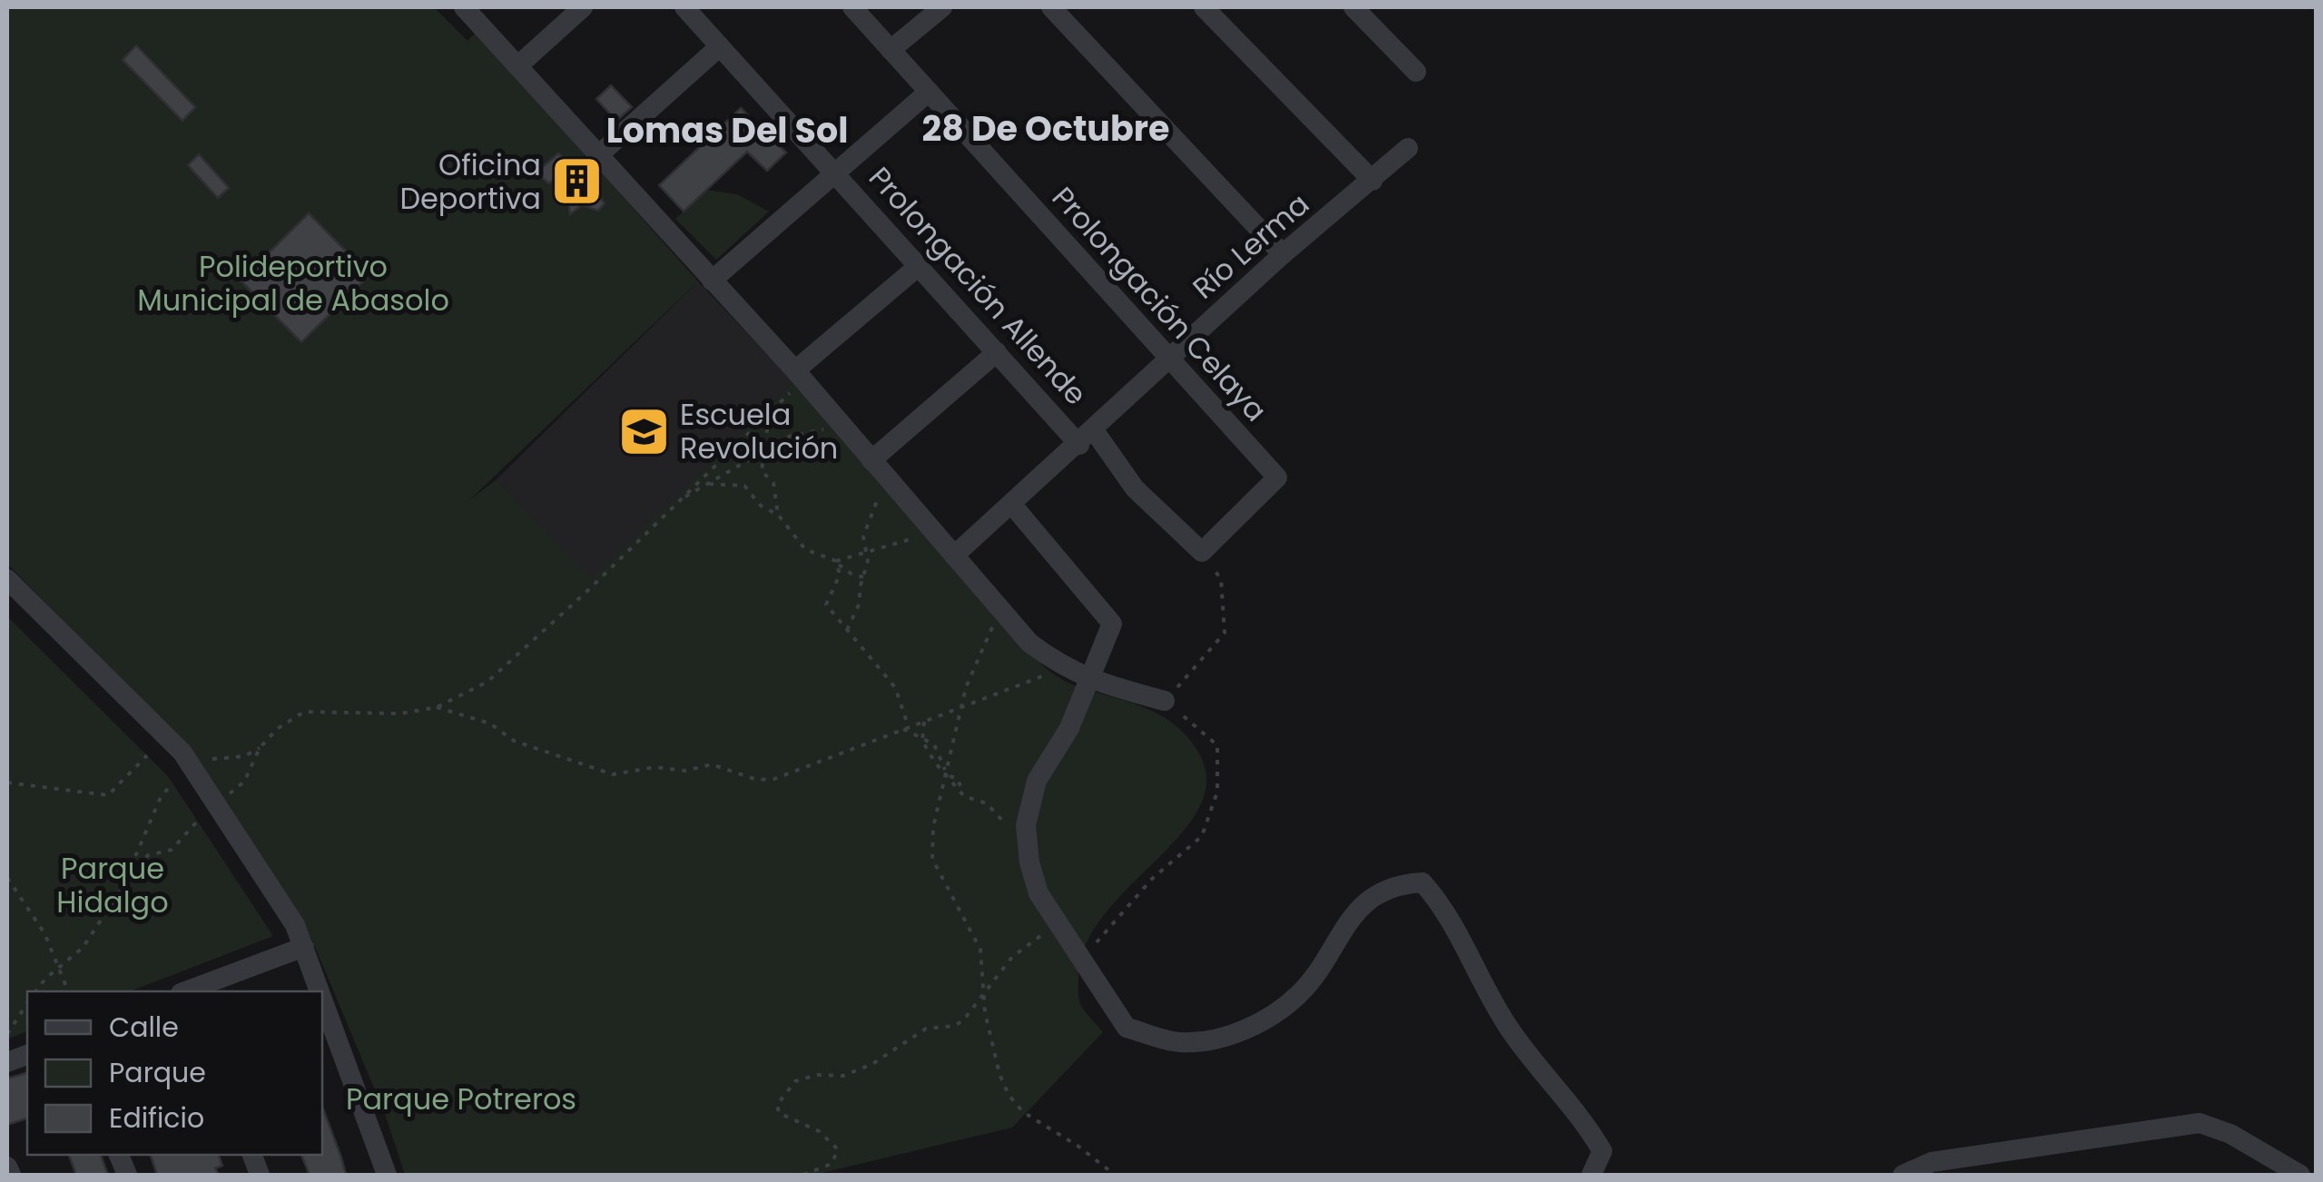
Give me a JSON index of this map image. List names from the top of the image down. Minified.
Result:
{"streets":{"street":["Río Lerma","Prolongación Allende","Prolongación Celaya"]},"crossings":[["Río Lerma","Prolongación Allende"],["Río Lerma","Prolongación Celaya"],["Prolongación Allende","Prolongación Celaya"]],"districts":["28 De Octubre","Lomas Del Sol"],"parks":["Polideportivo Municipal de Abasolo","Parque Hidalgo","Parque Potreros"],"places":{"building":["Oficina Deportiva"],"school or university":["Escuela Revolución"]},"legend":["Calle","Parque","Edificio"]}
